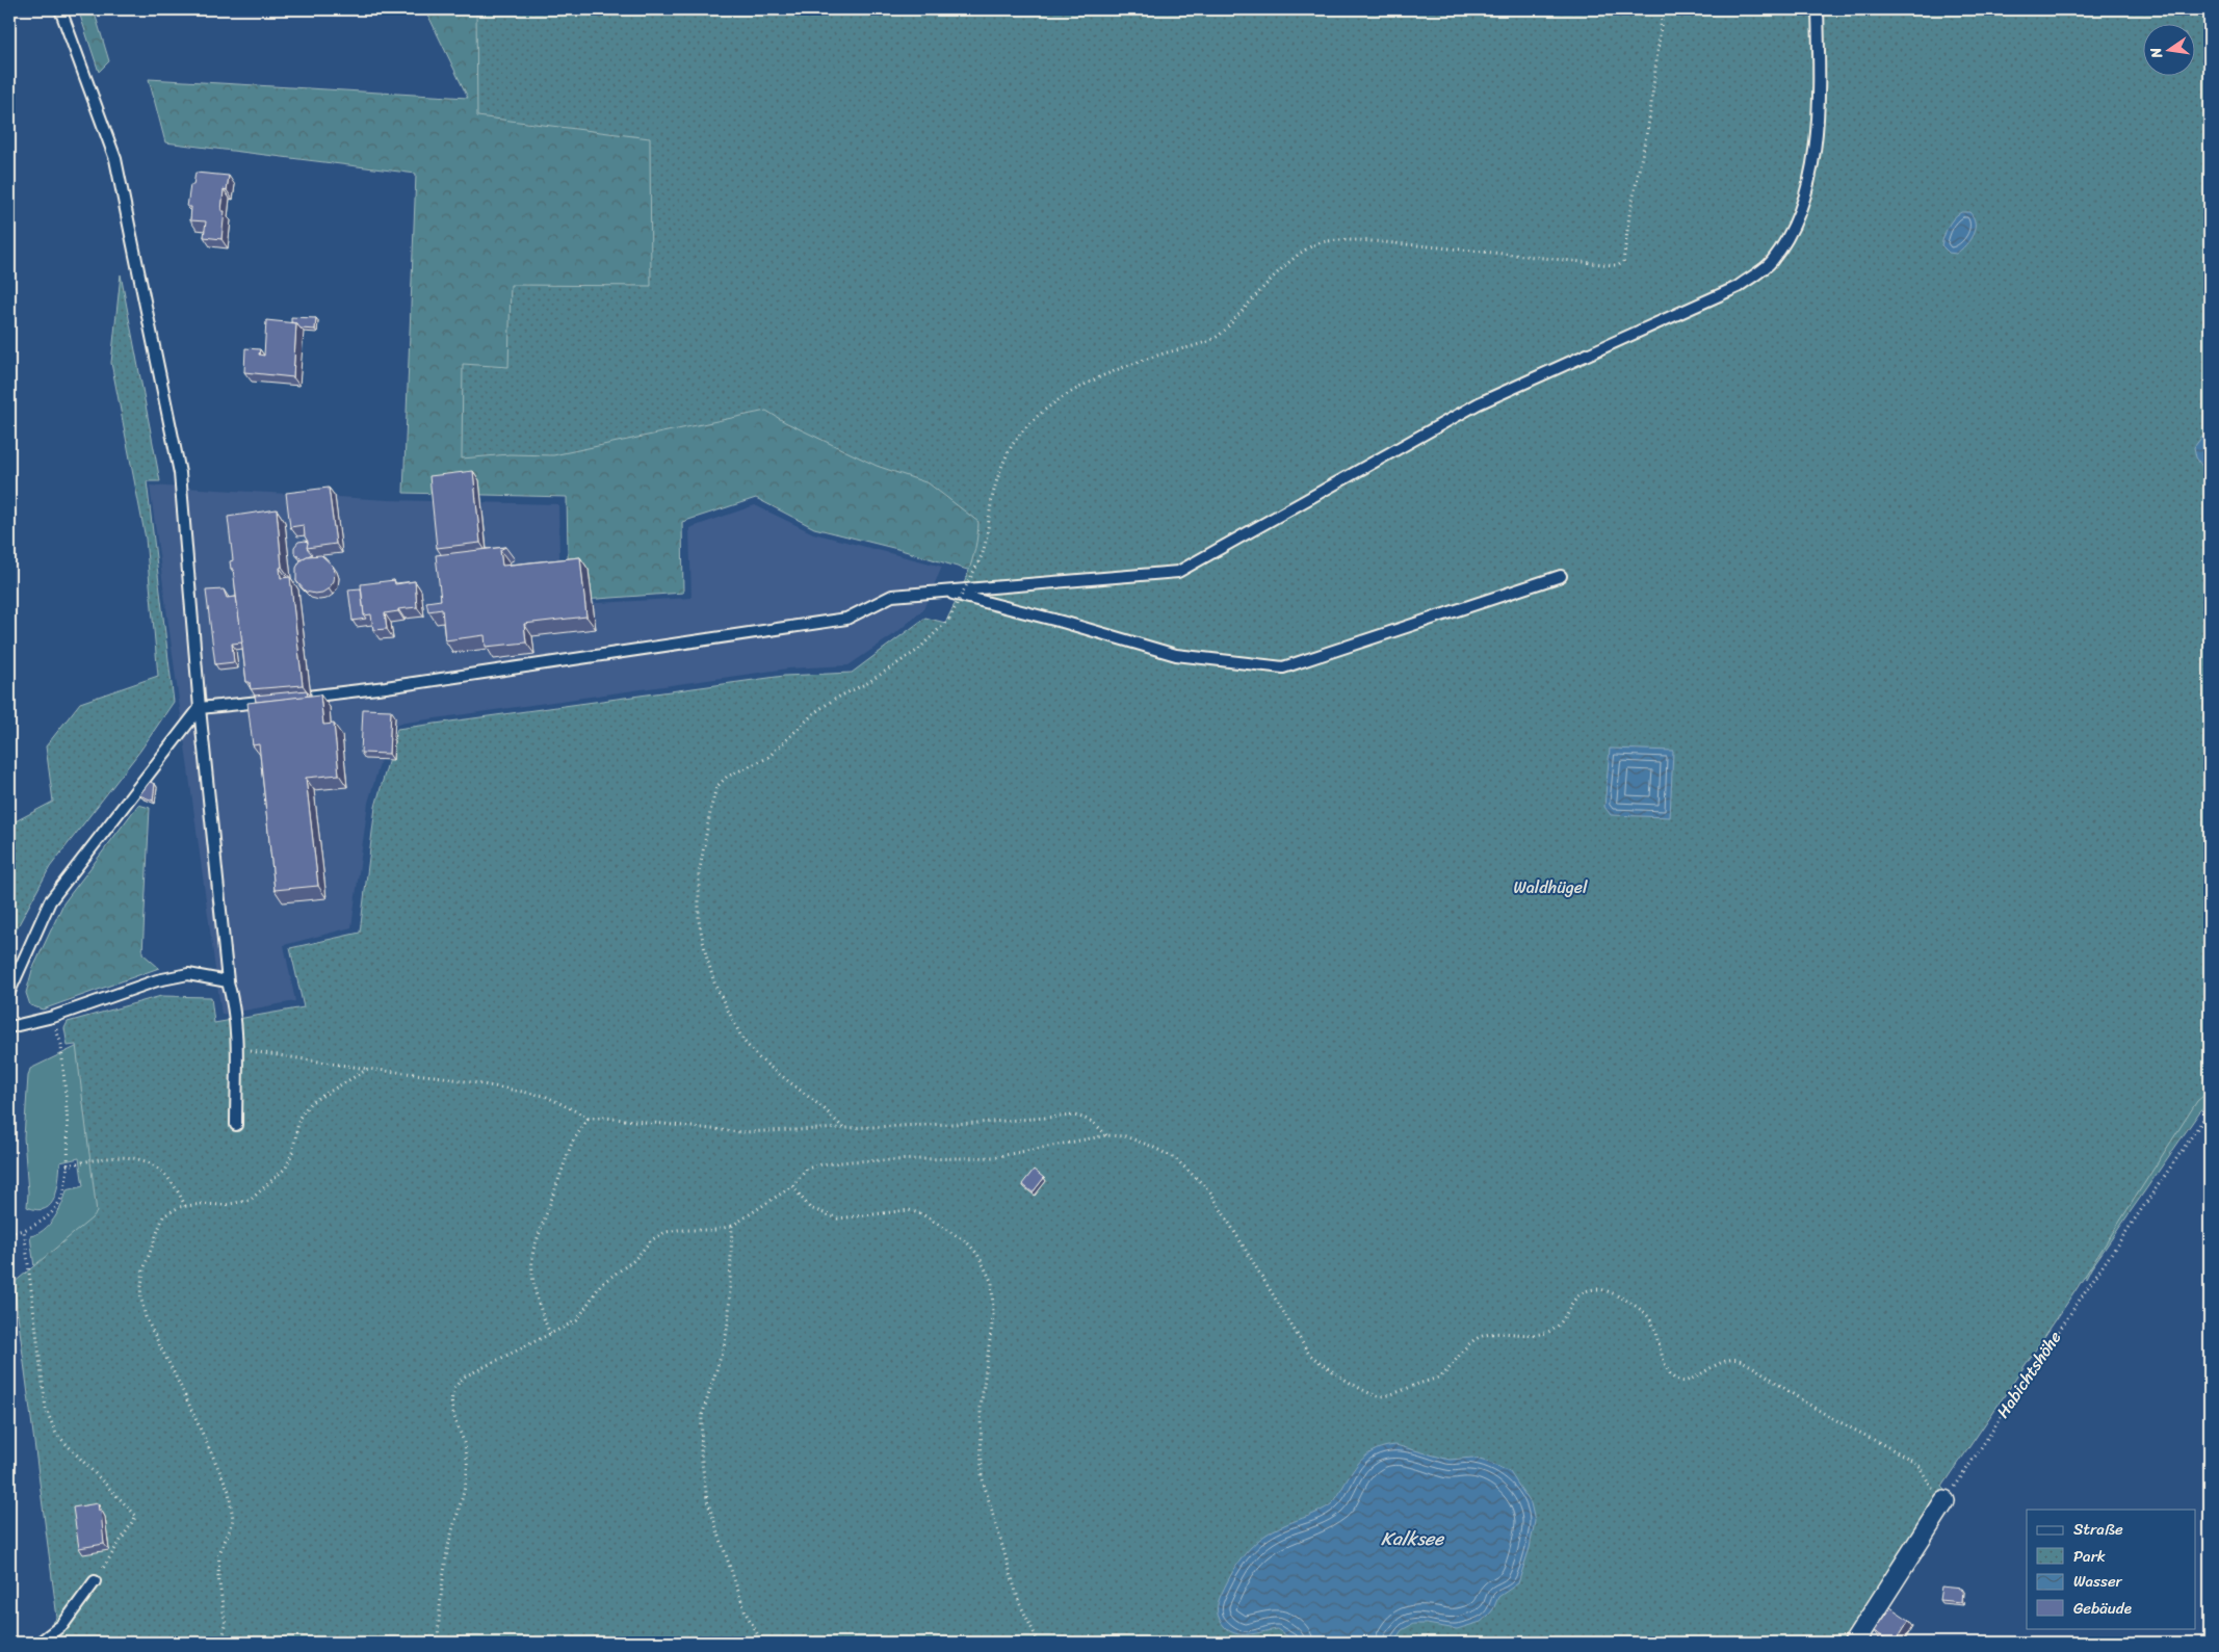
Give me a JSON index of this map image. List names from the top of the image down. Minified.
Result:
{"streets":{"path":["Habichtshöhe"]},"water":["Kalksee"],"parks":["Waldhügel"],"legend":["Straße","Park","Wasser","Gebäude"],"north":"left"}
